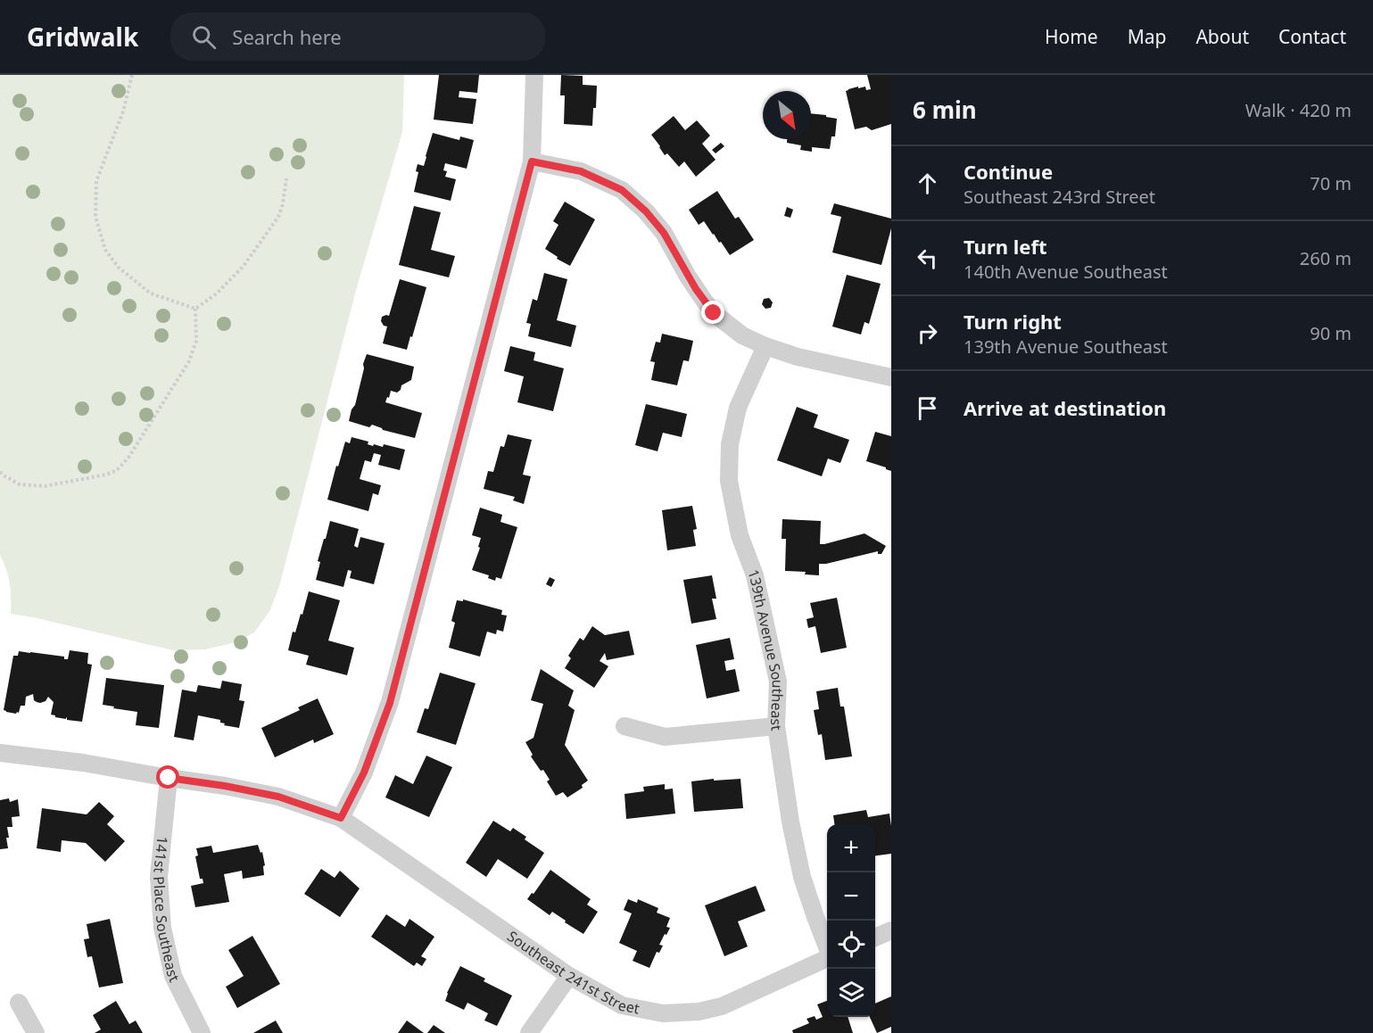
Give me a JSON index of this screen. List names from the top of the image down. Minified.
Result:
{"streets":{"street":["139th Avenue Southeast","141st Place Southeast","Southeast 241st Street"]},"crossings":[["141st Place Southeast","Southeast 241st Street"]],"north":"bottom right","page":{"header":"Gridwalk","search":"Search here","nav":["Home","Map","About","Contact"],"heading":["6 min","Walk · 420 m"],"list":[["Continue","Southeast 243rd Street","70 m"],["Turn left","140th Avenue Southeast","260 m"],["Turn right","139th Avenue Southeast","90 m"],"Arrive at destination"],"map_buttons":["+","−"]}}
